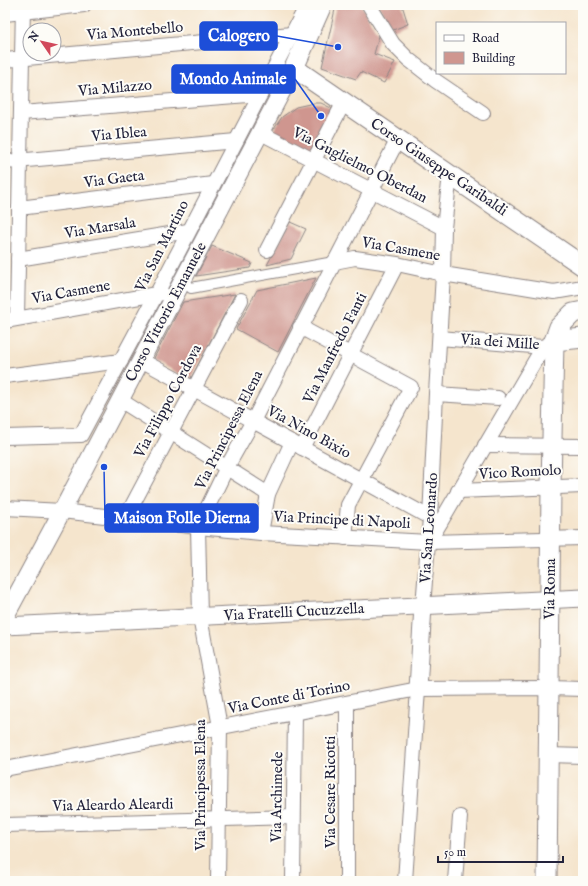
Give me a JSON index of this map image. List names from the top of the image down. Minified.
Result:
{"streets":{"main road":["Corso Giuseppe Garibaldi","Corso Vittorio Emanuele","Via dei Mille","Via Roma"],"street":["Via Montebello","Via Milazzo","Via Iblea","Via Guglielmo Oberdan","Via Gaeta","Via Marsala","Via San Martino","Via Casmene","Via Manfredo Fanti","Via Filippo Cordova","Via Principessa Elena","Via Nino Bixio","Vico Romolo","Via Principe di Napoli","Via San Leonardo","Via Fratelli Cucuzzella","Via Conte di Torino","Via Cesare Ricotti","Via Archimede","Via Aleardo Aleardi"]},"crossings":[["Via Montebello","Via San Martino"],["Via Milazzo","Via San Martino"],["Via Iblea","Via San Martino"],["Via Guglielmo Oberdan","Corso Vittorio Emanuele"],["Via Guglielmo Oberdan","Via Principessa Elena"],["Via Guglielmo Oberdan","Via San Leonardo"],["Corso Giuseppe Garibaldi","Corso Vittorio Emanuele"],["Corso Giuseppe Garibaldi","Via Principessa Elena"],["Corso Giuseppe Garibaldi","Via San Leonardo"],["Via Gaeta","Via San Martino"],["Via Marsala","Via San Martino"],["Via San Martino","Via Casmene"],["Via Casmene","Via Manfredo Fanti"],["Via Casmene","Via Principessa Elena"],["Via Casmene","Via San Leonardo"],["Corso Vittorio Emanuele","Via Nino Bixio"],["Corso Vittorio Emanuele","Via Principe di Napoli"],["Via dei Mille","Via San Leonardo"],["Via dei Mille","Via Roma"],["Via Manfredo Fanti","Via Nino Bixio"],["Via Manfredo Fanti","Via Principe di Napoli"],["Via Filippo Cordova","Via Nino Bixio"],["Via Filippo Cordova","Via Principe di Napoli"],["Via Principessa Elena","Via Nino Bixio"],["Via Principessa Elena","Via Principe di Napoli"],["Via Principessa Elena","Via Fratelli Cucuzzella"],["Via Principessa Elena","Via Conte di Torino"],["Via Principessa Elena","Via Aleardo Aleardi"],["Via Nino Bixio","Via San Leonardo"],["Vico Romolo","Via Roma"],["Via Principe di Napoli","Via San Leonardo"],["Via Principe di Napoli","Via Roma"],["Via San Leonardo","Via Fratelli Cucuzzella"],["Via San Leonardo","Via Conte di Torino"],["Via Roma","Via Fratelli Cucuzzella"],["Via Roma","Via Conte di Torino"],["Via Conte di Torino","Via Cesare Ricotti"],["Via Conte di Torino","Via Archimede"],["Via Archimede","Via Aleardo Aleardi"]],"places":["Calogero","Mondo Animale","Maison Folle Dierna"],"legend":["Road","Building"],"scale_bar":"50 m","north":"top left"}
